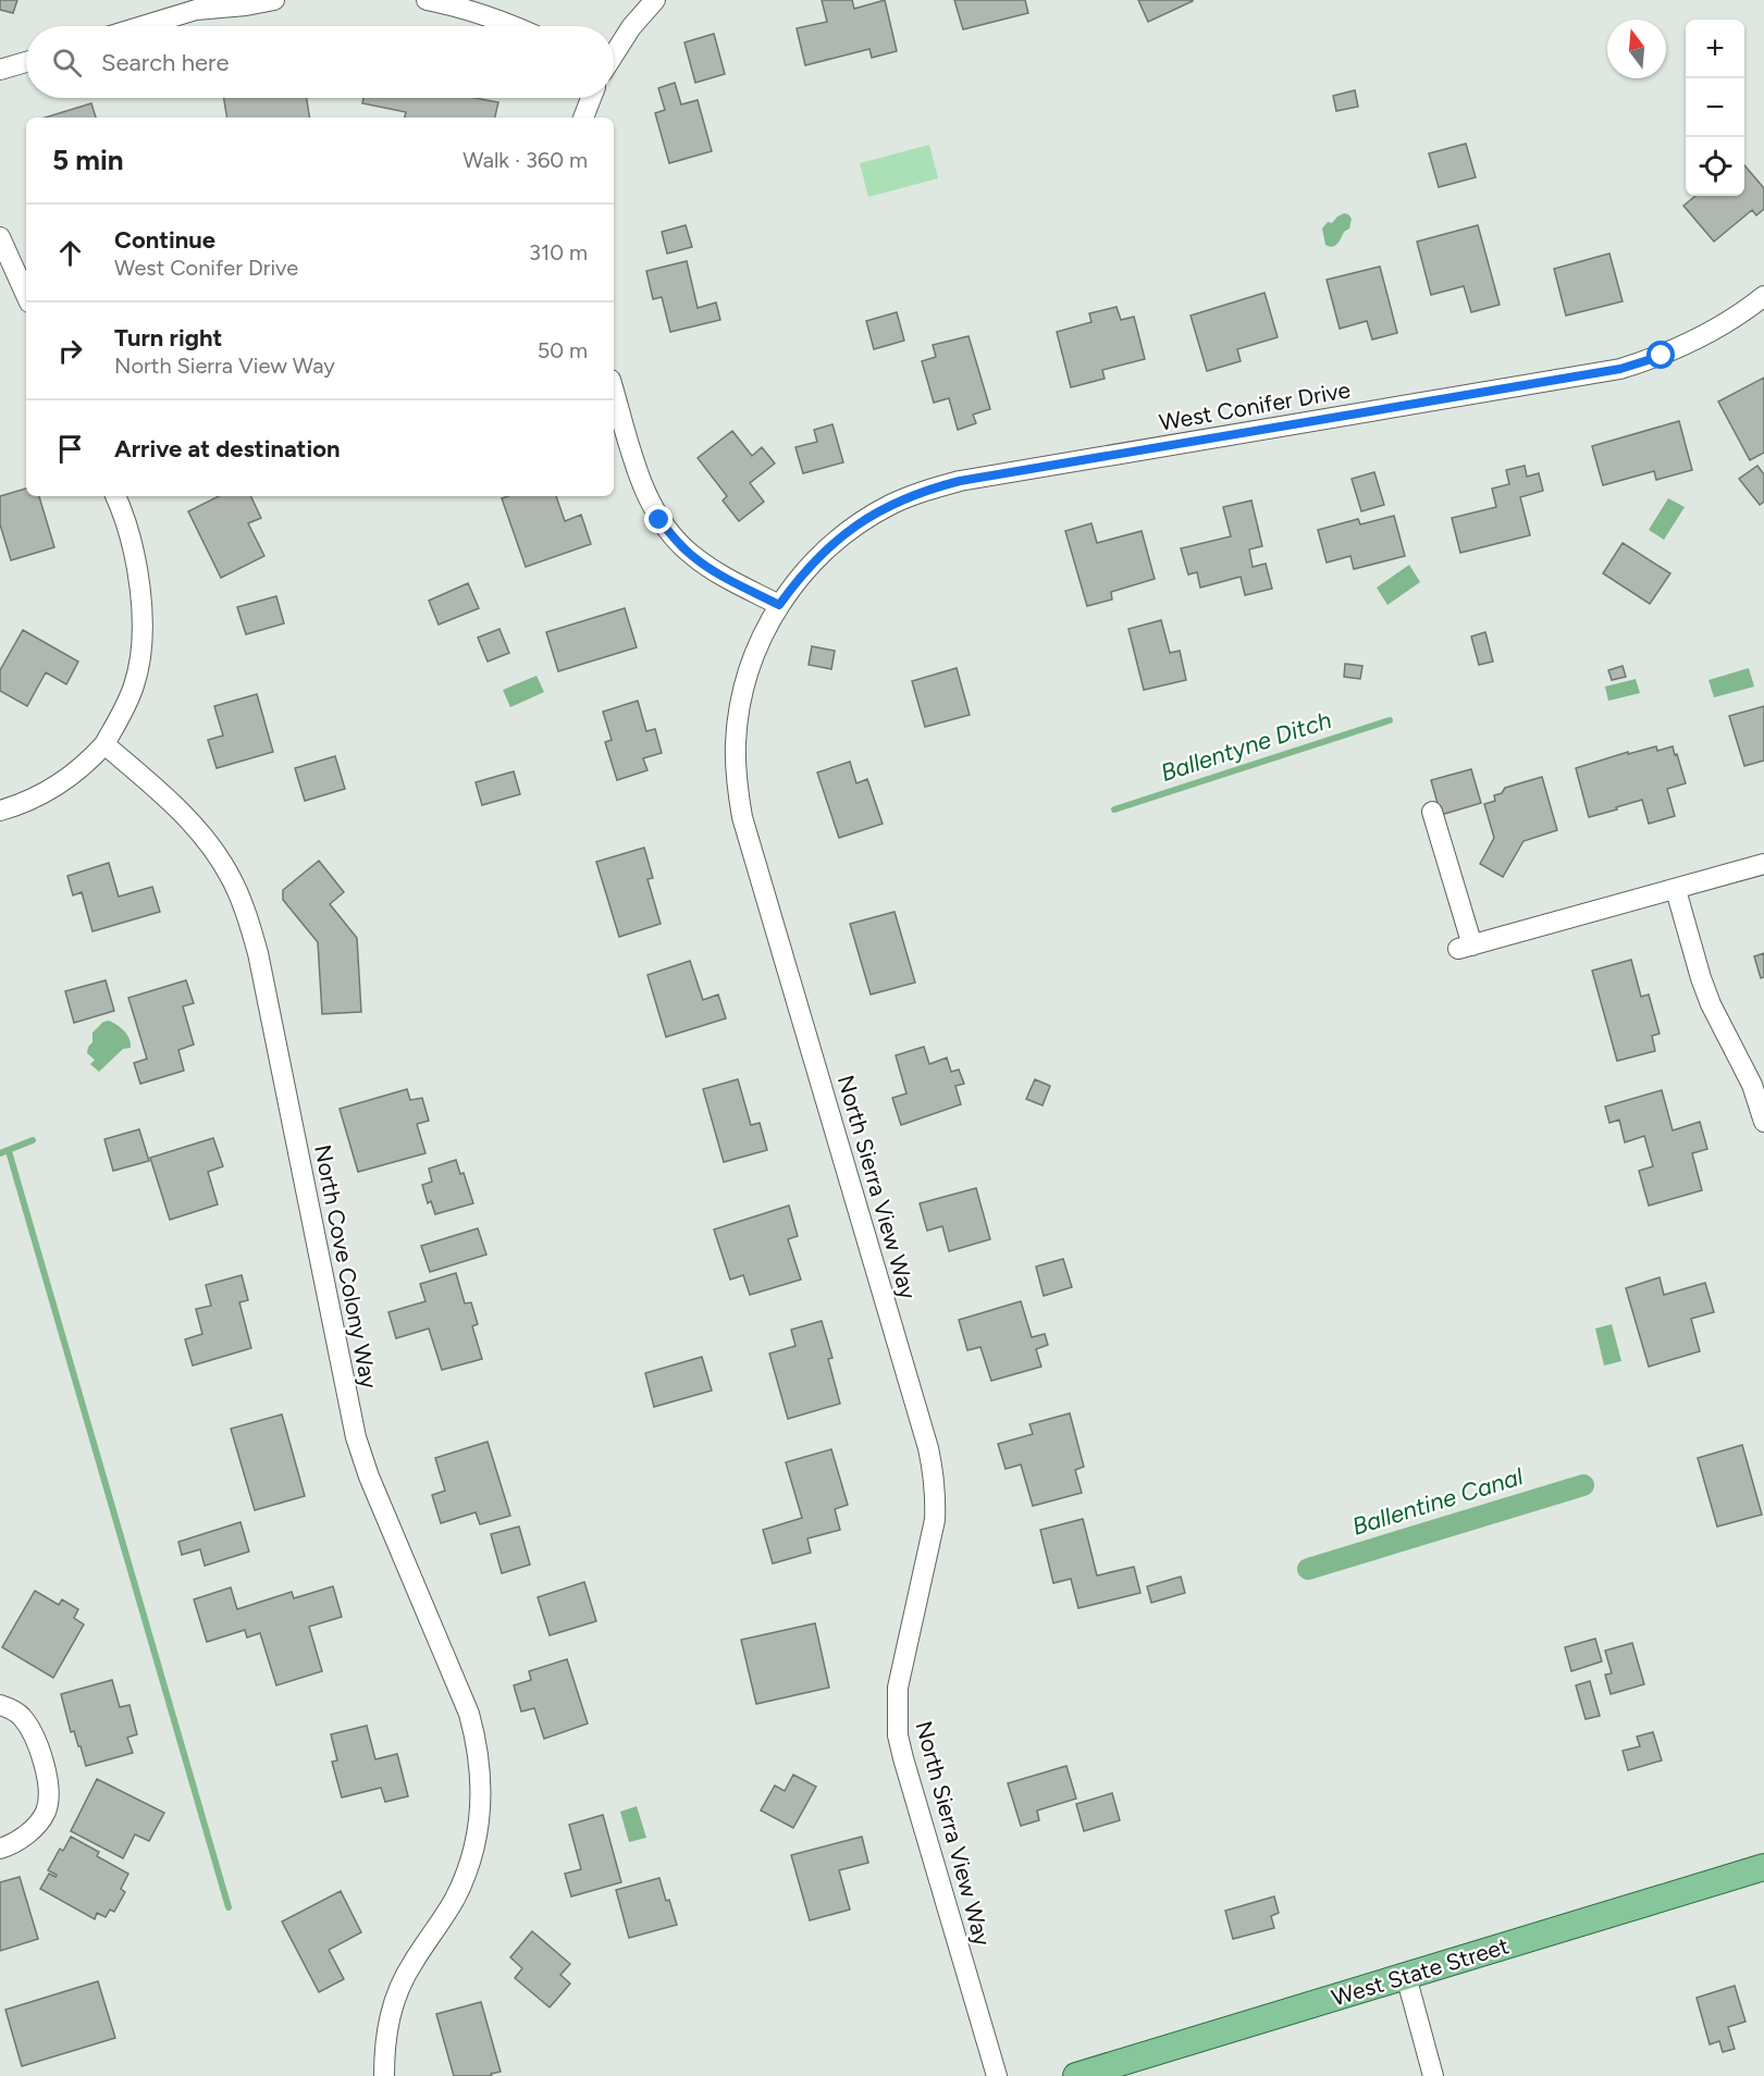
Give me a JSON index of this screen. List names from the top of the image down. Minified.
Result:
{"streets":{"main road":["West State Street"],"street":["West Conifer Drive","North Sierra View Way","North Cove Colony Way"]},"crossings":[["West Conifer Drive","North Sierra View Way"]],"water":["Ballentyne Ditch","Ballentine Canal"],"north":"top","page":{"map_buttons":["+","−"],"search":"Search here","heading":["5 min","Walk · 360 m"],"list":[["Continue","West Conifer Drive","310 m"],["Turn right","North Sierra View Way","50 m"],"Arrive at destination"]}}
